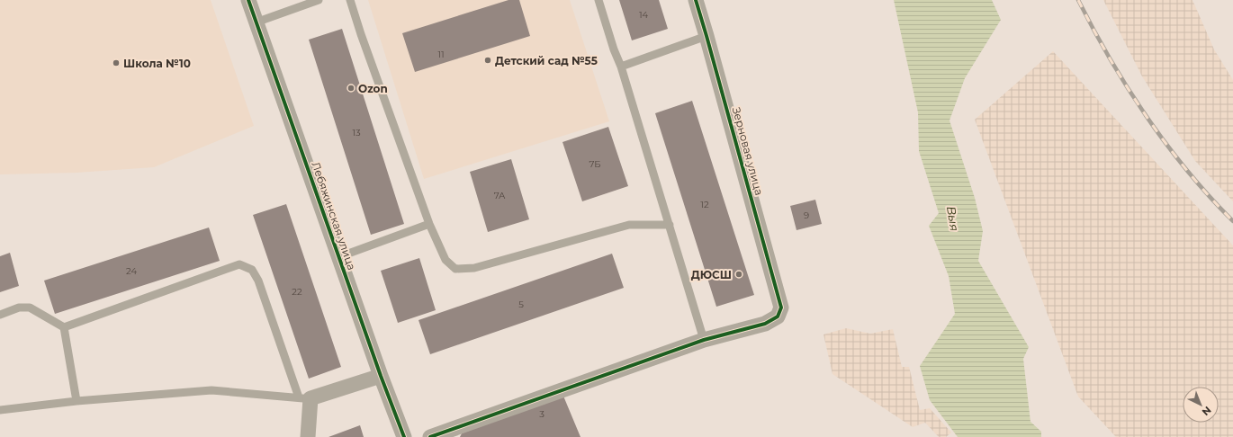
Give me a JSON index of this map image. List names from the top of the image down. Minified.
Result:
{"streets":{"street":["Зерновая улица","Лебяжинская улица"]},"water":["Выя"],"places":["Детский сад №55","Школа №10","Ozon","ДЮСШ"],"house_numbers":["14","11","13","7Б","7А","12","9","24","22","5","3"],"north":"bottom right"}
